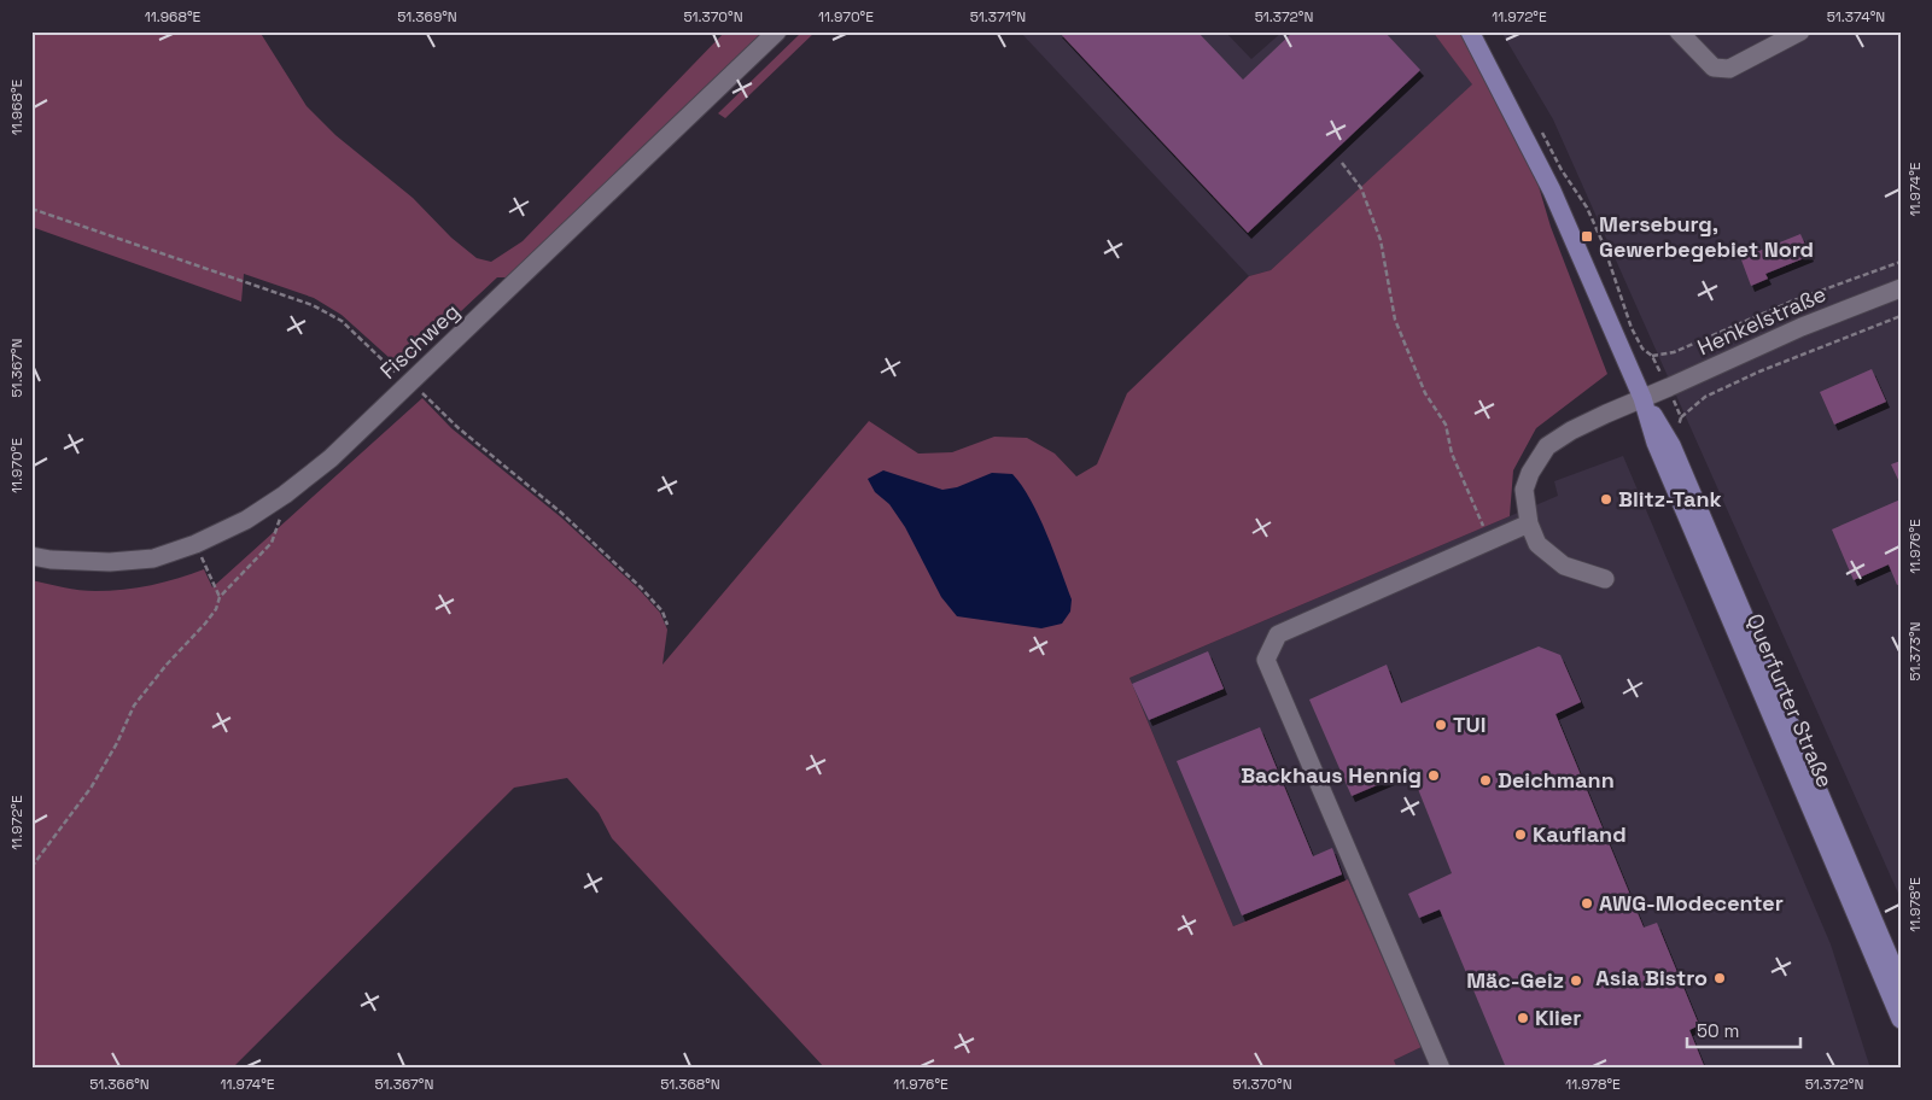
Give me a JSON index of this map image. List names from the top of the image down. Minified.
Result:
{"streets":{"main road":["Querfurter Straße"],"street":["Henkelstraße","Fischweg"]},"crossings":[["Henkelstraße","Querfurter Straße"]],"places":{"transit":["Merseburg, Gewerbegebiet Nord"],"other":["Blitz-Tank","TUI","Backhaus Hennig","Deichmann","Kaufland","AWG-Modecenter","Asia Bistro","Mäc-Geiz","Klier"]},"scale_bar":"50 m","coordinates":["11.968°E","51.369°N","51.370°N","11.970°E","51.371°N","51.372°N","11.972°E","51.374°N","11.974°E","51.367°N","11.976°E","51.373°N","11.978°E","51.366°N","51.368°N"]}
